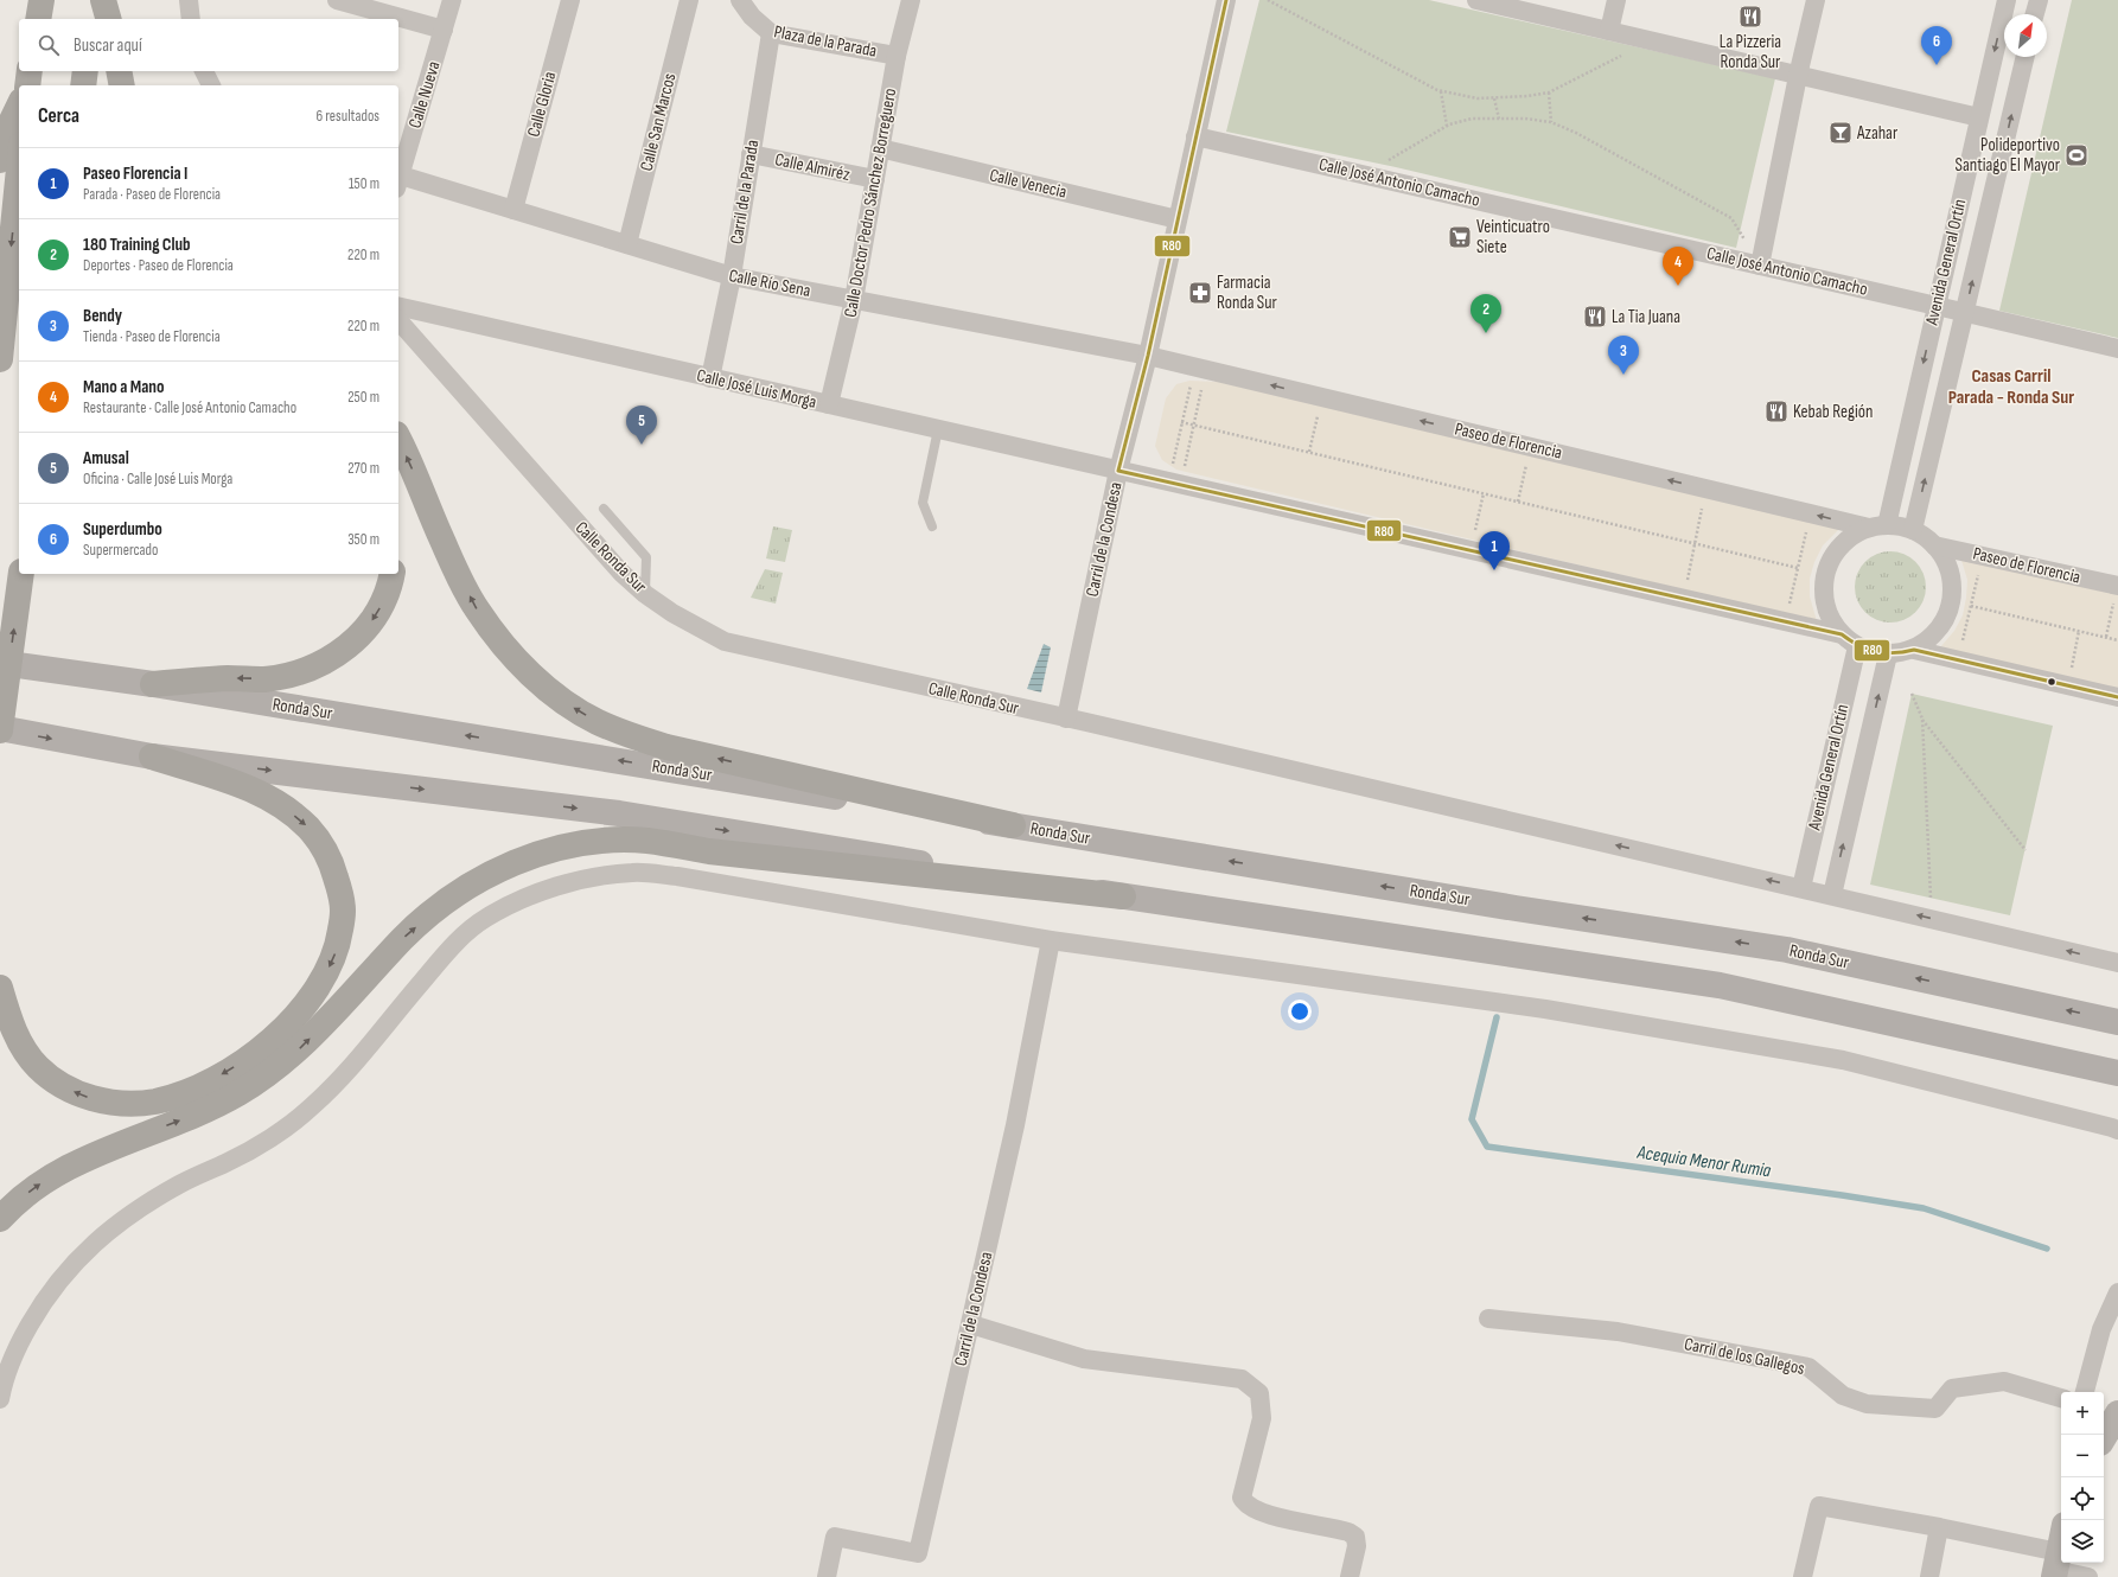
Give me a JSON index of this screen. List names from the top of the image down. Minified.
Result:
{"streets":{"main road":["Ronda Sur"],"street":["Plaza de la Parada","Calle Nueva","Calle Gloria","Calle San Marcos","Calle Almiréz","Calle José Antonio Camacho","Calle Venecia","Carril de la Parada","Calle Doctor Pedro Sánchez Borreguero","Avenida General Ortín","Calle Río Sena","Calle José Luis Morga","Paseo de Florencia","Carril de la Condesa","Calle Ronda Sur","Carril de los Gallegos"]},"crossings":[["Plaza de la Parada","Carril de la Parada"],["Plaza de la Parada","Calle Doctor Pedro Sánchez Borreguero"],["Calle Nueva","Calle Río Sena"],["Calle Gloria","Calle Río Sena"],["Calle San Marcos","Calle Río Sena"],["Calle Almiréz","Carril de la Parada"],["Calle Almiréz","Calle Doctor Pedro Sánchez Borreguero"],["Calle José Antonio Camacho","Avenida General Ortín"],["Calle José Antonio Camacho","Carril de la Condesa"],["Calle Venecia","Calle Doctor Pedro Sánchez Borreguero"],["Calle Venecia","Carril de la Condesa"],["Carril de la Parada","Calle Río Sena"],["Carril de la Parada","Calle José Luis Morga"],["Calle Doctor Pedro Sánchez Borreguero","Calle Río Sena"],["Calle Doctor Pedro Sánchez Borreguero","Calle José Luis Morga"],["Avenida General Ortín","Paseo de Florencia"],["Avenida General Ortín","Calle Ronda Sur"],["Calle Río Sena","Paseo de Florencia"],["Calle Río Sena","Carril de la Condesa"],["Calle José Luis Morga","Carril de la Condesa"],["Paseo de Florencia","Carril de la Condesa"],["Carril de la Condesa","Calle Ronda Sur"]],"districts":["Casas Carril Parada - Ronda Sur"],"water":["Acequia Menor Rumia"],"places":{"restaurant":["La Pizzeria Ronda Sur","La Tia Juana","Kebab Región"],"bar":["Azahar"],"sports":["Polideportivo Santiago El Mayor"],"supermarket":["Veinticuatro Siete"],"pharmacy":["Farmacia Ronda Sur"]},"lines":["transit line R80"],"north":"top right","page":{"search":"Buscar aquí","pins":["6","4","2","3","5","1"],"heading":["Cerca","6 resultados"],"list":[{"mark":"1","name":"Paseo Florencia I","note":"Parada · Paseo de Florencia","value":"150 m"},{"mark":"2","name":"180 Training Club","note":"Deportes · Paseo de Florencia","value":"220 m"},{"mark":"3","name":"Bendy","note":"Tienda · Paseo de Florencia","value":"220 m"},{"mark":"4","name":"Mano a Mano","note":"Restaurante · Calle José Antonio Camacho","value":"250 m"},{"mark":"5","name":"Amusal","note":"Oficina · Calle José Luis Morga","value":"270 m"},{"mark":"6","name":"Superdumbo","note":"Supermercado","value":"350 m"}],"map_buttons":["+","−"]}}
